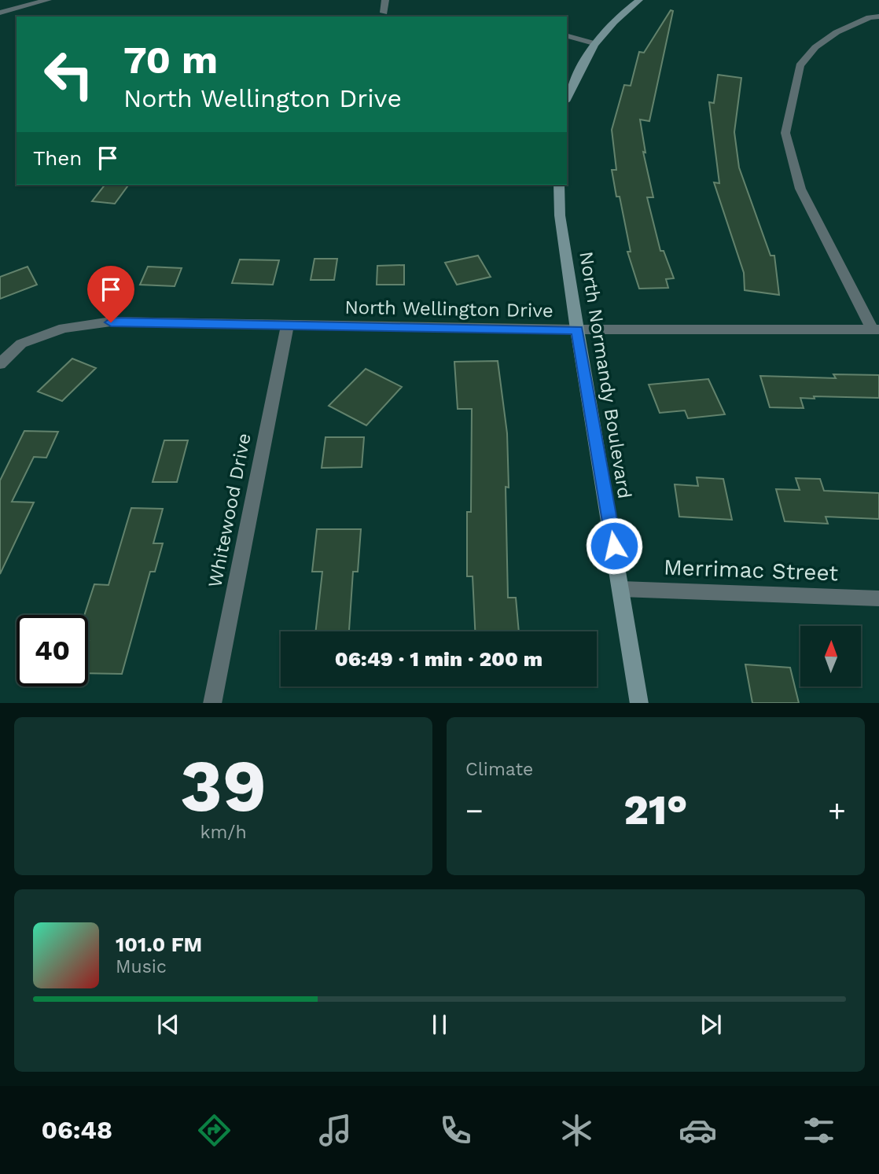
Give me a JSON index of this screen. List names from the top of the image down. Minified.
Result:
{"streets":{"street":["North Wellington Drive","North Normandy Boulevard","Whitewood Drive","Merrimac Street"]},"crossings":[["North Wellington Drive","North Normandy Boulevard"],["North Wellington Drive","Whitewood Drive"],["North Normandy Boulevard","Merrimac Street"]],"north":"top","page":{"turn":["70 m","North Wellington Drive"],"then":"Then","limit":"40","trip":"06:49 · 1 min · 200 m","tile":[["39","km/h"],"Climate"],"heat":["−","21°","+"],"song":["101.0 FM","Music"],"tabs":"06:48"}}
